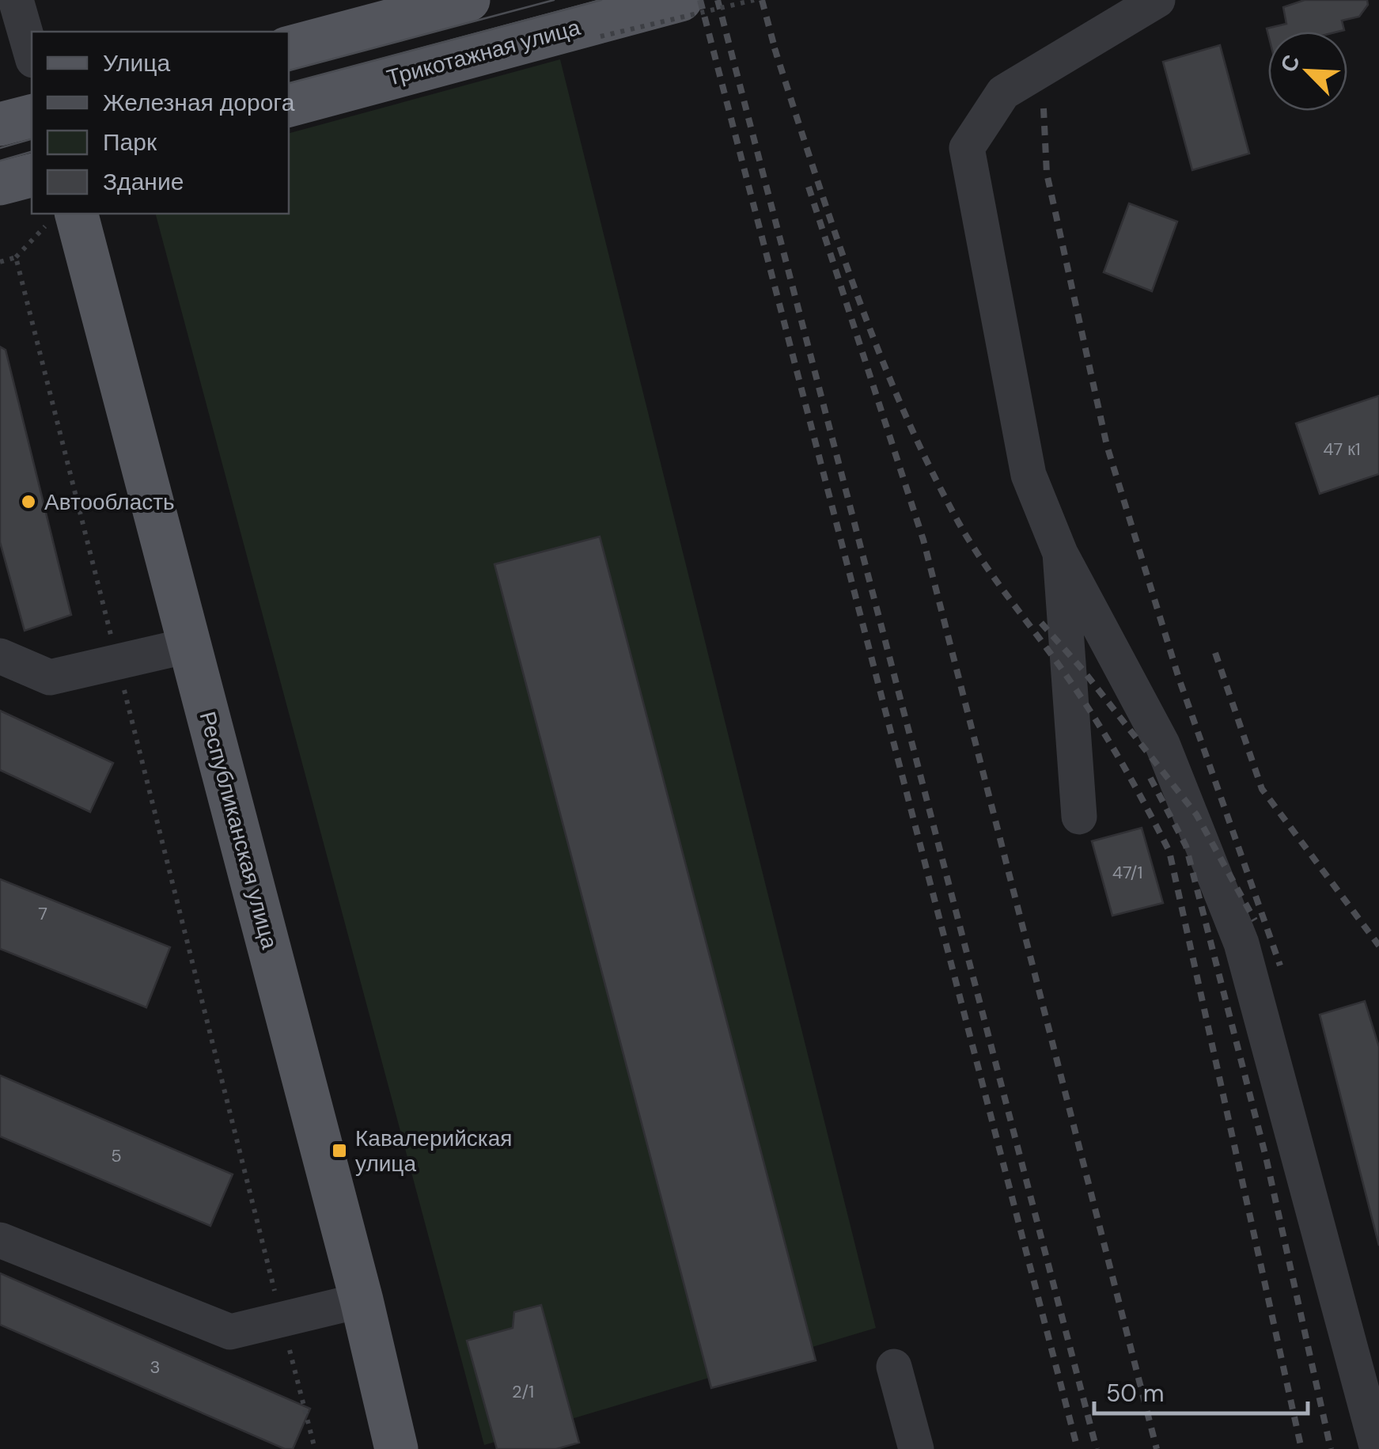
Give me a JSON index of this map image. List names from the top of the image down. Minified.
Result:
{"streets":{"main road":["Трикотажная улица","Республиканская улица"]},"places":{"other":["Автообласть"],"transit":["Кавалерийская улица"]},"house_numbers":["47 к1","47/1","7","5","3","2/1"],"legend":["Улица","Железная дорога","Парк","Здание"],"scale_bar":"50 m","north":"top left"}
